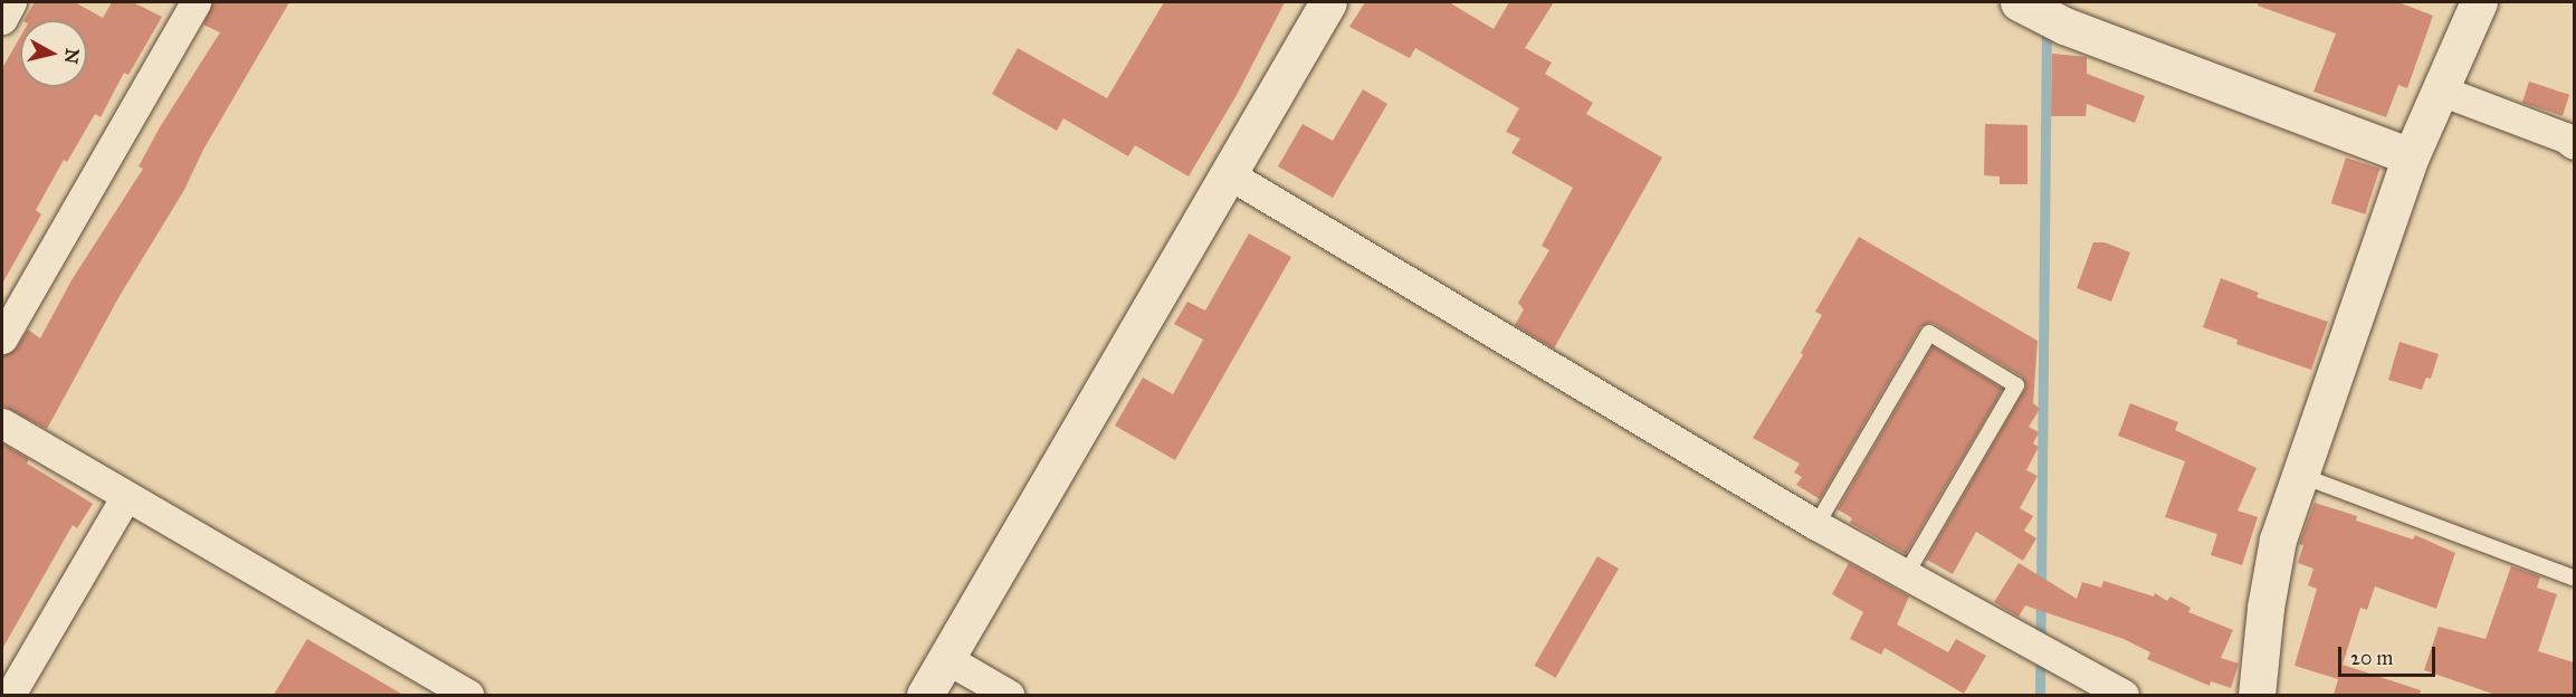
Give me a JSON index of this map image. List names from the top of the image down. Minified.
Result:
{"scale_bar":"20 m","north":"right"}
